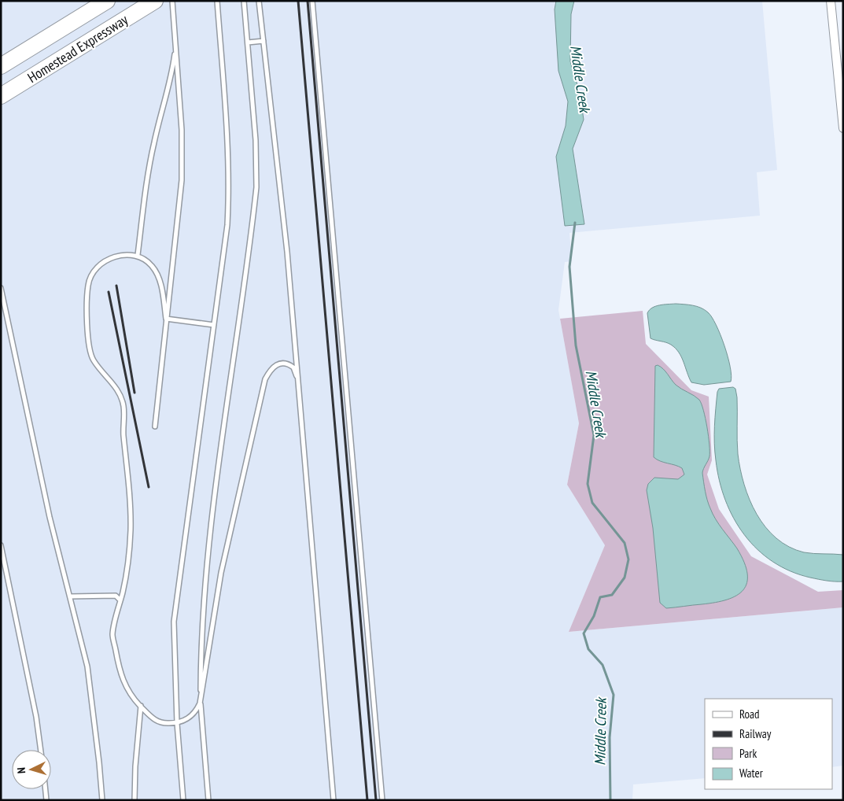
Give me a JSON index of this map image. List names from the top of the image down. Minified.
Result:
{"streets":{"highway":["Homestead Expressway"]},"water":["Middle Creek"],"legend":["Road","Railway","Park","Water"],"north":"left"}
